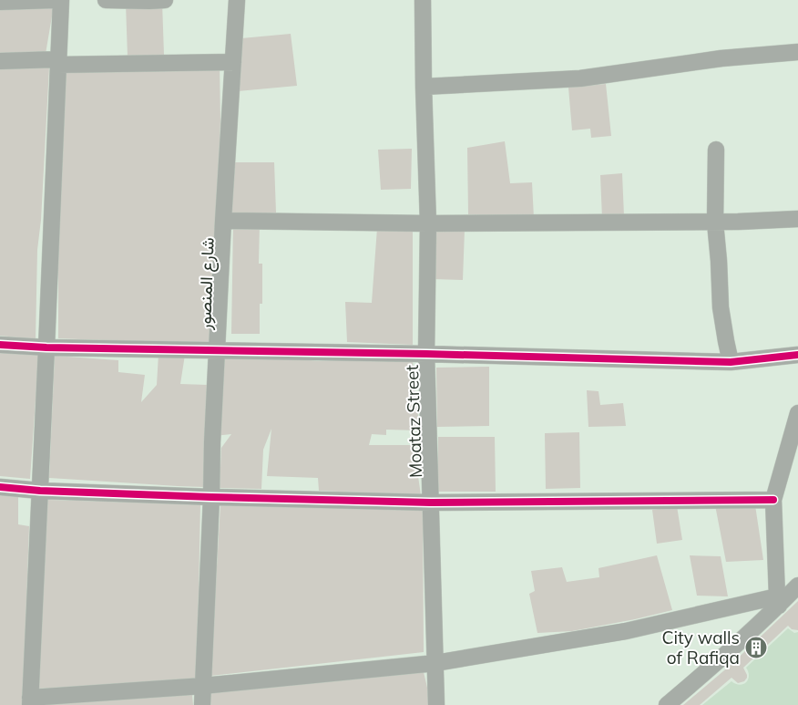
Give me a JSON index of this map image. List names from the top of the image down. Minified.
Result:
{"streets":{"street":["شارع المنصور","Moataz Street"]},"places":{"building":["City walls of Rafiqa"]}}
